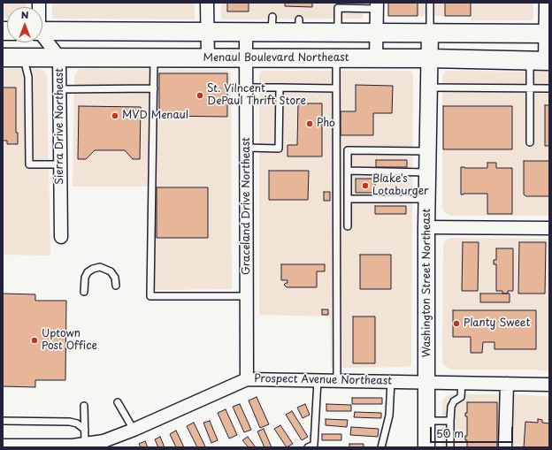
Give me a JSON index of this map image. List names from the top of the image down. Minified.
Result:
{"streets":{"main road":["Menaul Boulevard Northeast"],"street":["Sierra Drive Northeast","Graceland Drive Northeast","Washington Street Northeast","Prospect Avenue Northeast"]},"crossings":[["Menaul Boulevard Northeast","Sierra Drive Northeast"],["Menaul Boulevard Northeast","Graceland Drive Northeast"],["Menaul Boulevard Northeast","Washington Street Northeast"],["Graceland Drive Northeast","Prospect Avenue Northeast"],["Washington Street Northeast","Prospect Avenue Northeast"]],"places":["St. Vilncent DePaul Thrift Store","MVD Menaul","Pho","Blake's Lotaburger","Planty Sweet","Uptown Post Office"],"scale_bar":"50 m","north":"top"}
